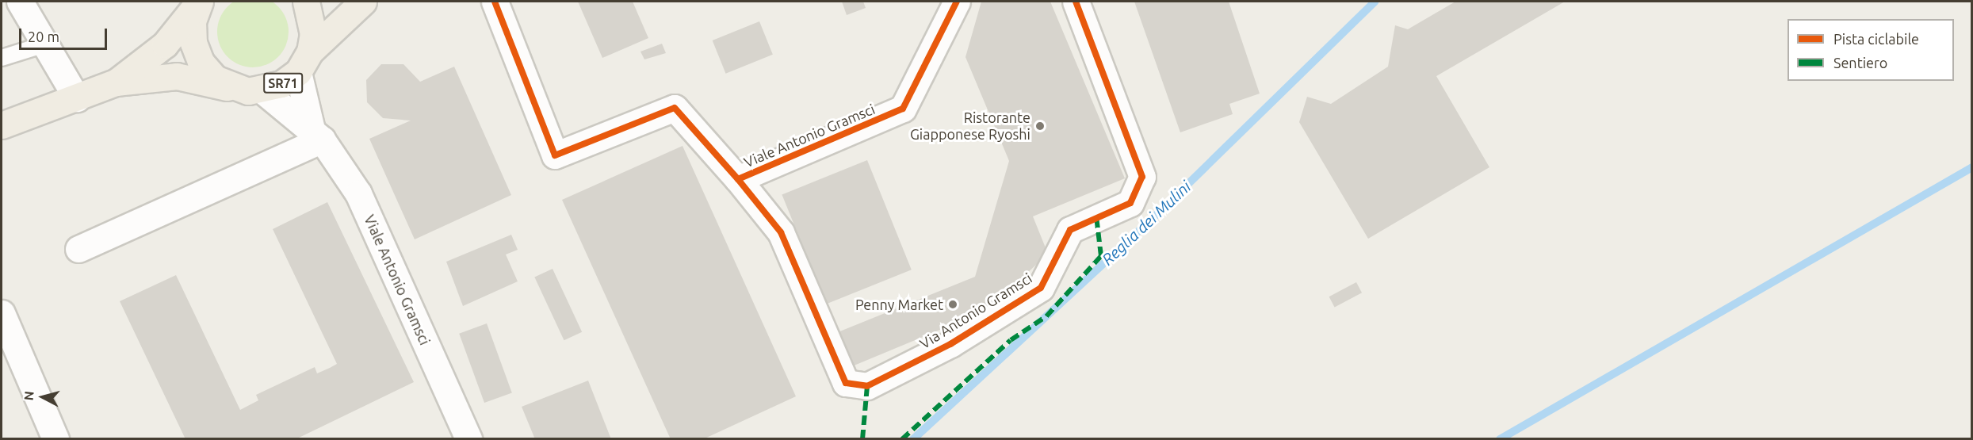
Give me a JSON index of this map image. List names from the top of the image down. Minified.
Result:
{"streets":{"main road":["SR71","Viale Antonio Gramsci"],"street":["Via Antonio Gramsci"]},"crossings":[["SR71","Viale Antonio Gramsci"],["Viale Antonio Gramsci","Via Antonio Gramsci"]],"water":["Reglia dei Mulini"],"places":["Ristorante Giapponese Ryoshi","Penny Market"],"legend":["Pista ciclabile","Sentiero"],"scale_bar":"20 m","north":"left"}
